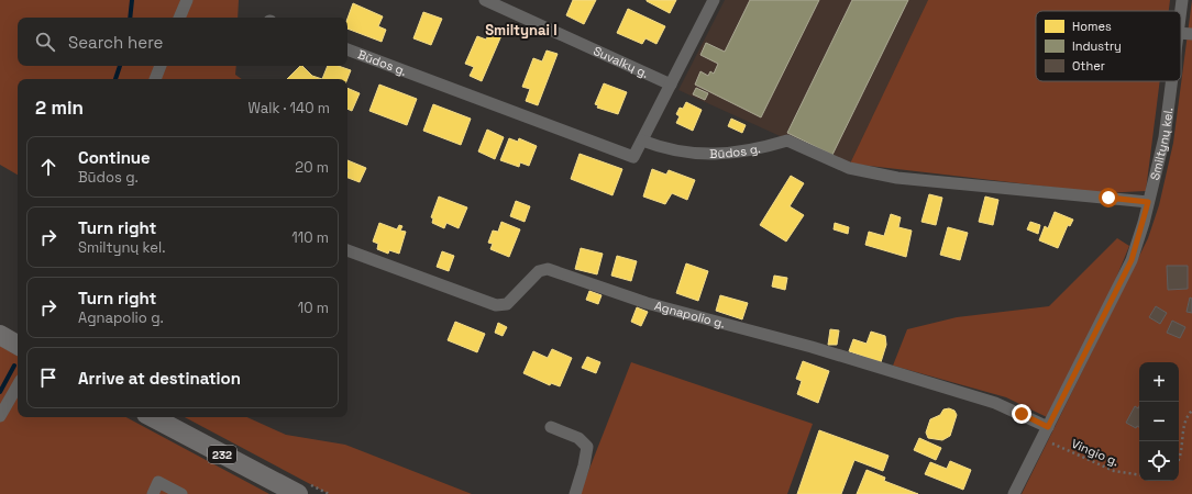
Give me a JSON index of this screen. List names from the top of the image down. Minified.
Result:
{"streets":{"main road":["232"],"street":["Būdos g.","Suvalkų g.","Smiltynų kel.","Agnapolio g."],"path":["Vingio g."]},"crossings":[["Būdos g.","Smiltynų kel."],["Smiltynų kel.","Agnapolio g."],["Smiltynų kel.","Vingio g."]],"districts":["Smiltynai I"],"legend":["Homes","Industry","Other"],"page":{"search":"Search here","heading":["2 min","Walk · 140 m"],"list":[["Continue","Būdos g.","20 m"],["Turn right","Smiltynų kel.","110 m"],["Turn right","Agnapolio g.","10 m"],"Arrive at destination"],"map_buttons":["+","−"]}}
